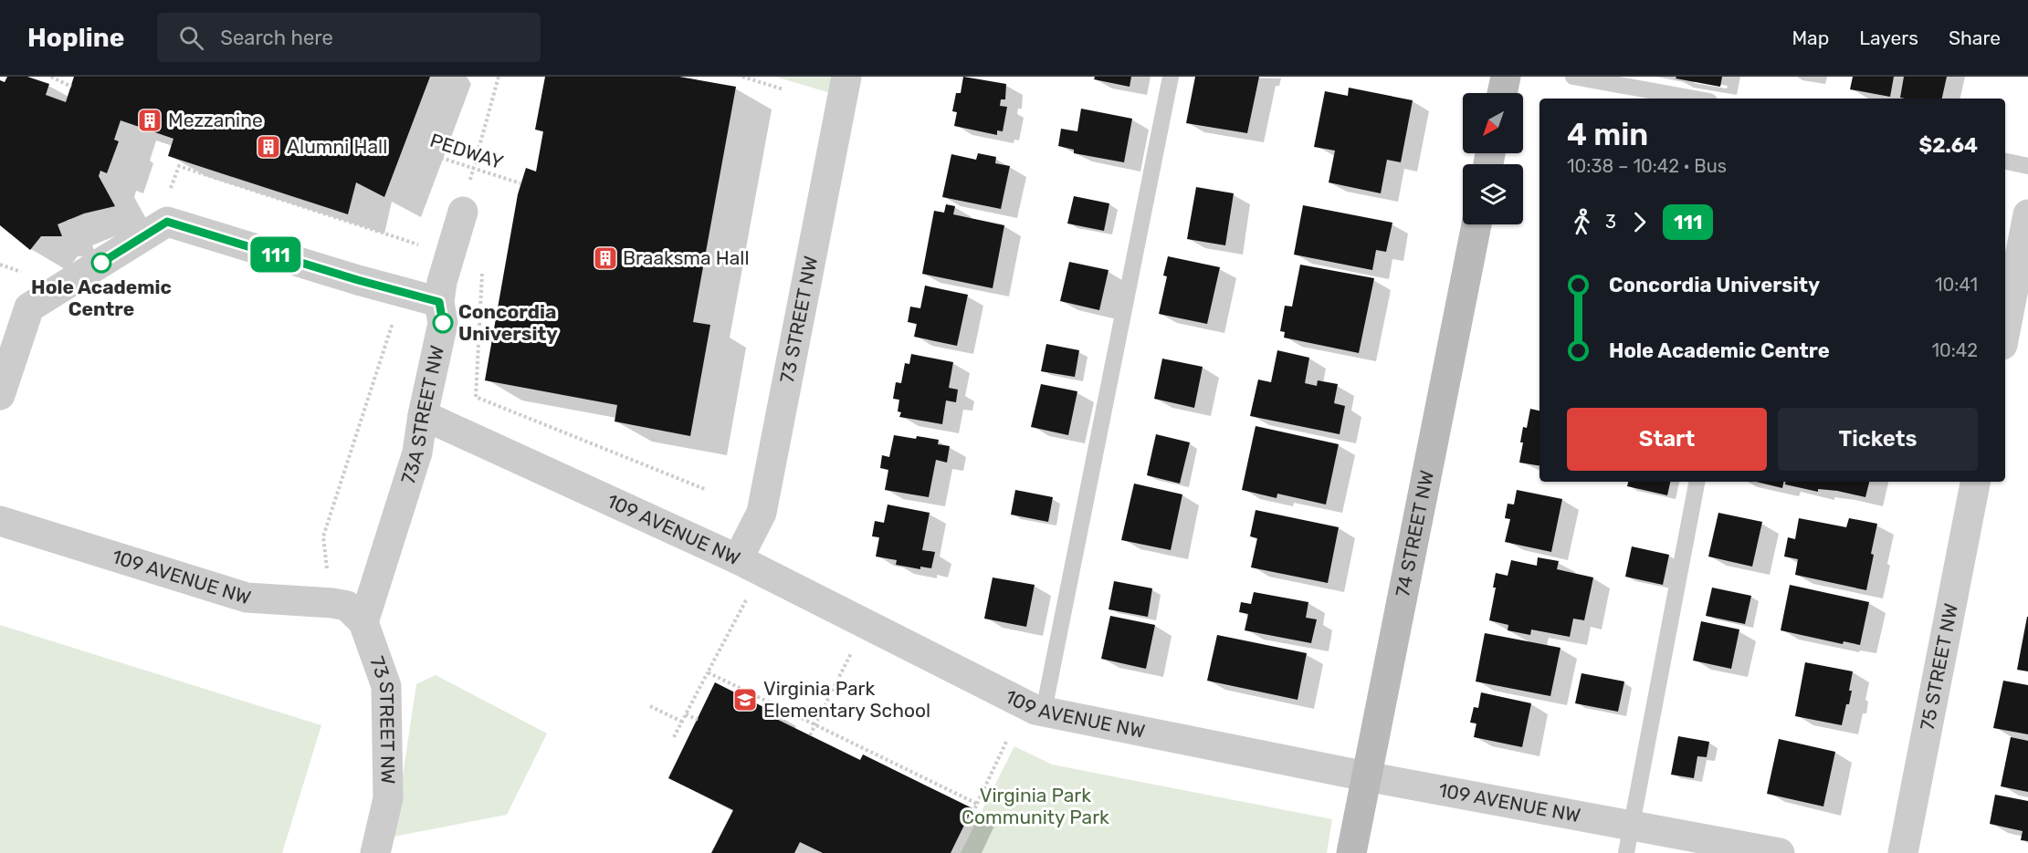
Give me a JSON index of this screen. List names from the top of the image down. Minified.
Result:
{"streets":{"street":["73 STREET NW","73A STREET NW","109 AVENUE NW","74 STREET NW","75 STREET NW"],"path":["PEDWAY"]},"crossings":[["73 STREET NW","73A STREET NW"],["73 STREET NW","109 AVENUE NW"],["73A STREET NW","109 AVENUE NW"],["109 AVENUE NW","74 STREET NW"]],"parks":["Virginia Park Community Park"],"places":{"building":["Mezzanine","Alumni Hall","Braaksma Hall"],"other":["Hole Academic Centre","Concordia University"],"school or university":["Virginia Park Elementary School"]},"lines":["bus line 111"],"north":"bottom left","page":{"header":"Hopline","search":"Search here","nav":["Map","Layers","Share"],"on_map":"111","heading":["4 min","10:38 – 10:42 · Bus","$2.64"],"legs":["3","111"],"list":[{"name":"Concordia University","value":"10:41"},{"name":"Hole Academic Centre","value":"10:42"}],"buttons":["Start","Tickets"]}}
